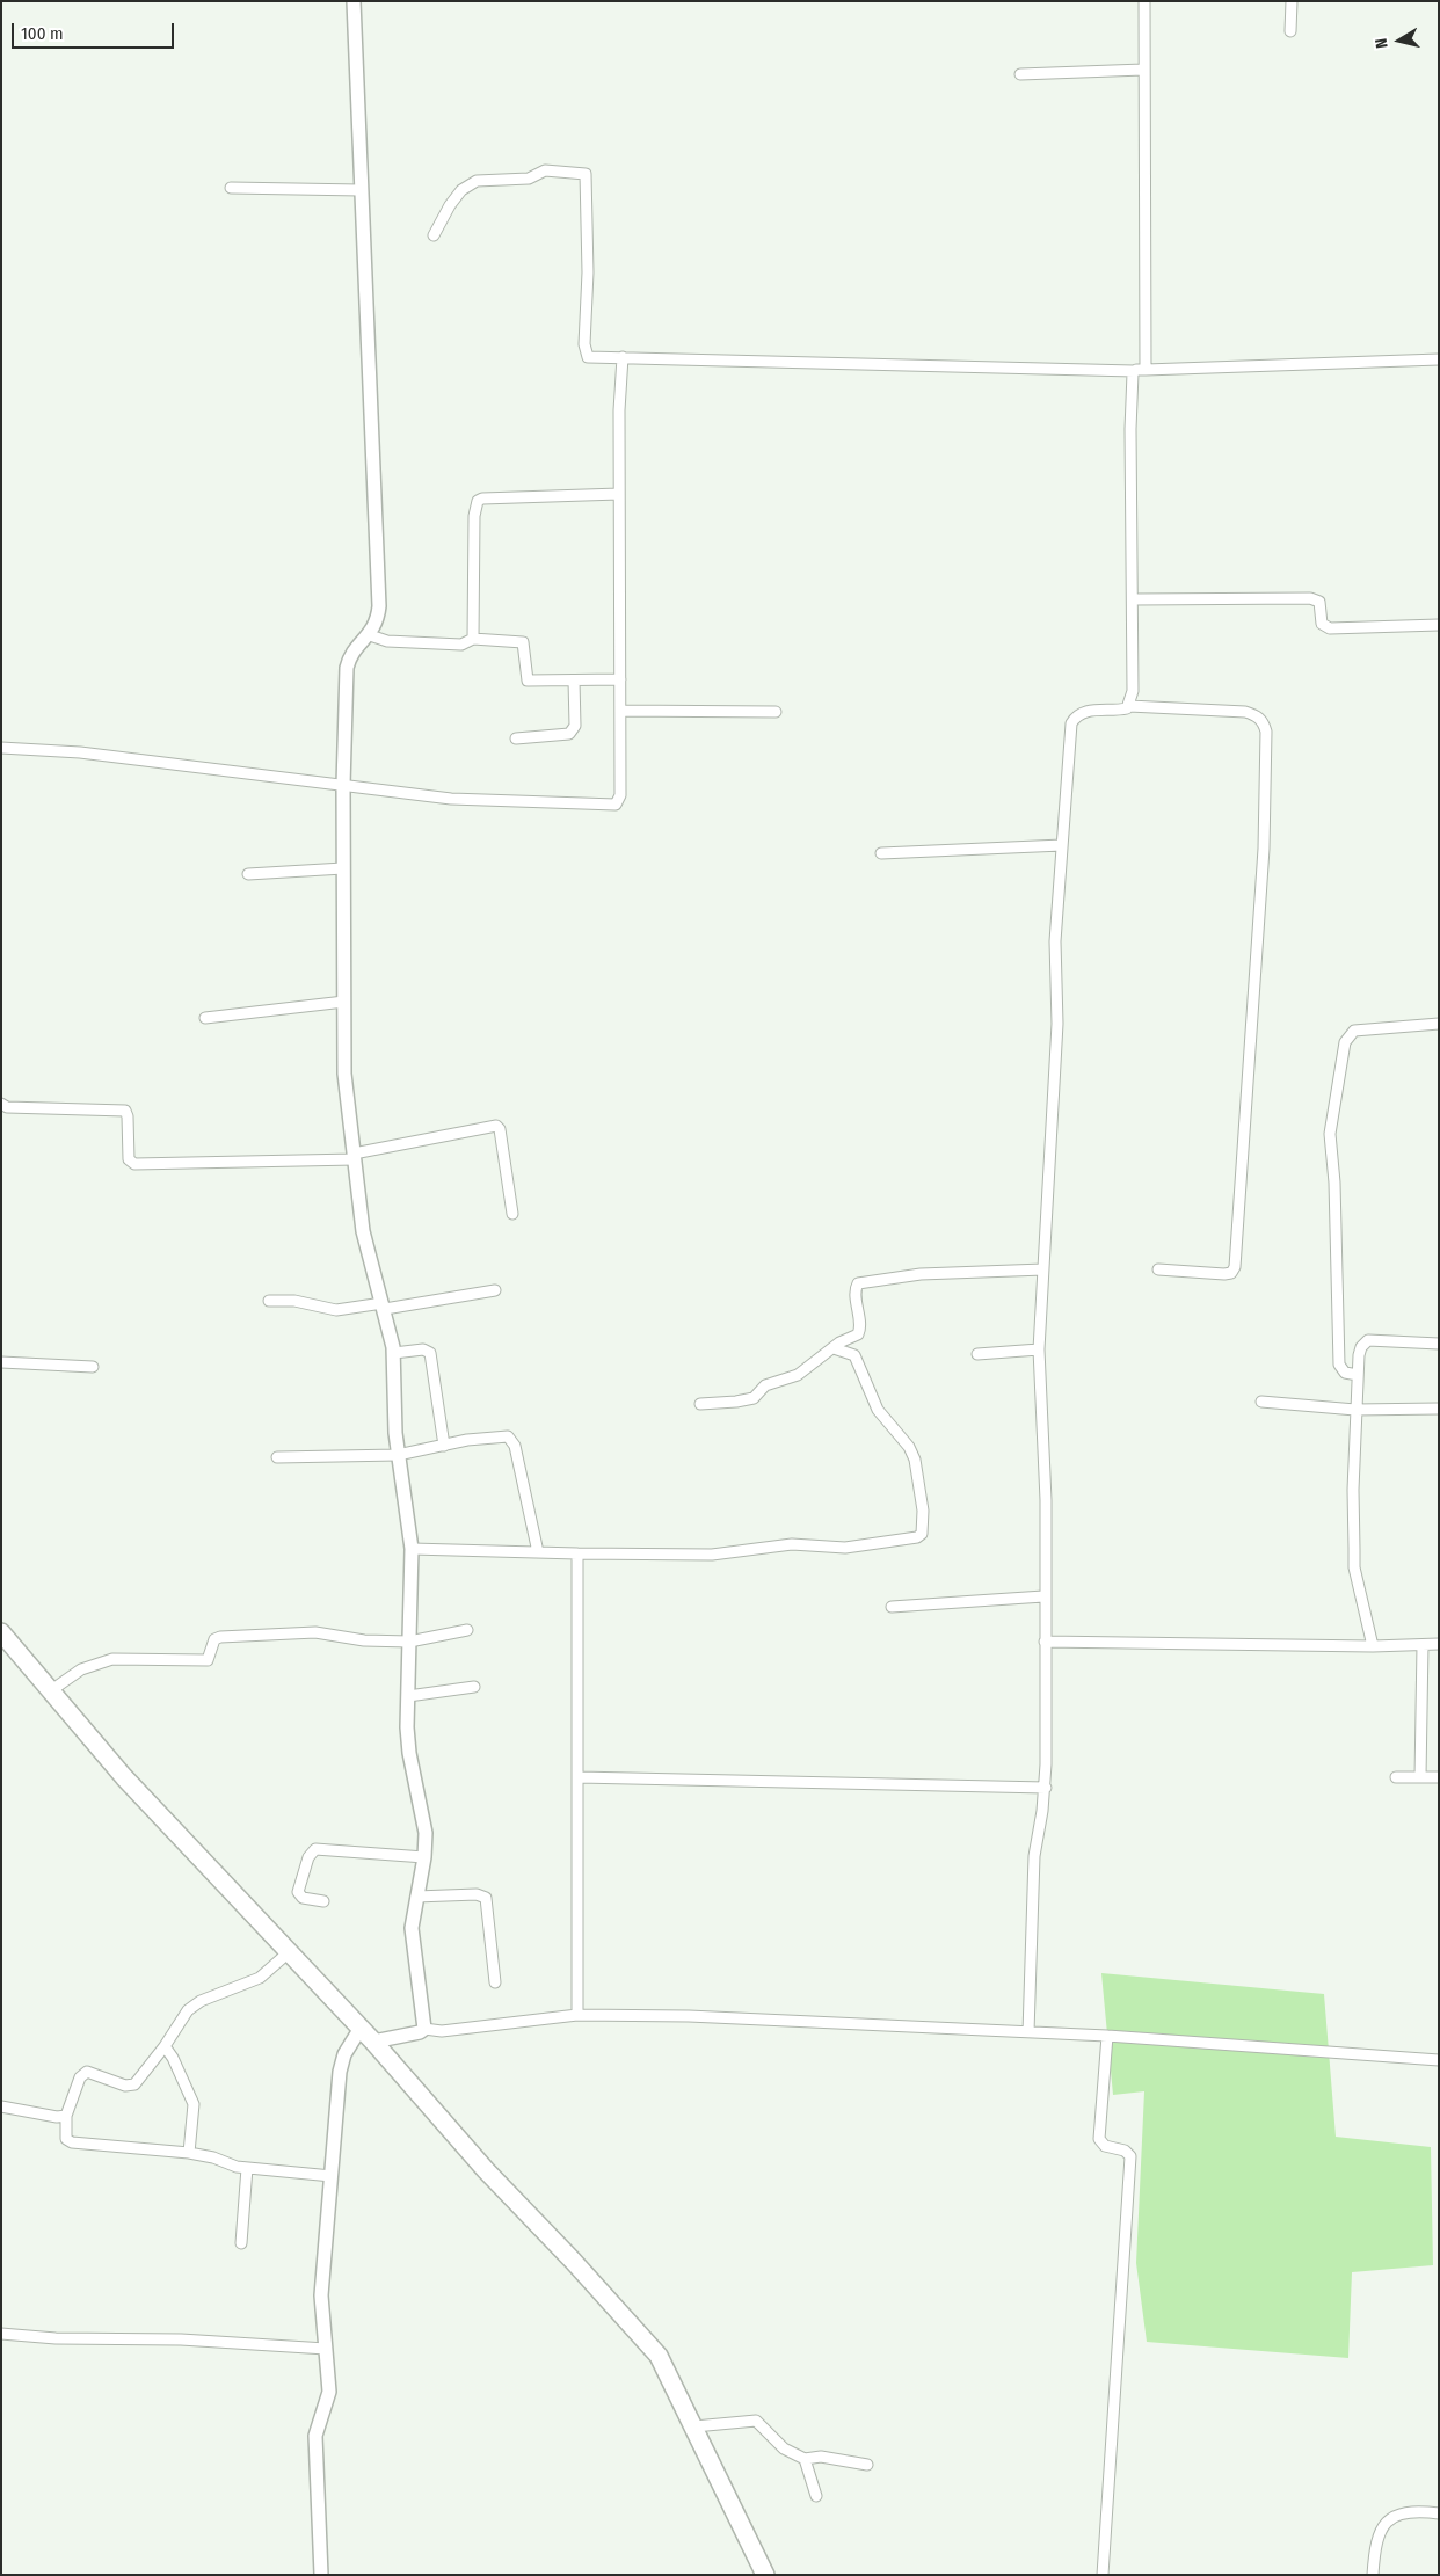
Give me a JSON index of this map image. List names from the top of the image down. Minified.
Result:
{"scale_bar":"100 m","north":"left"}
